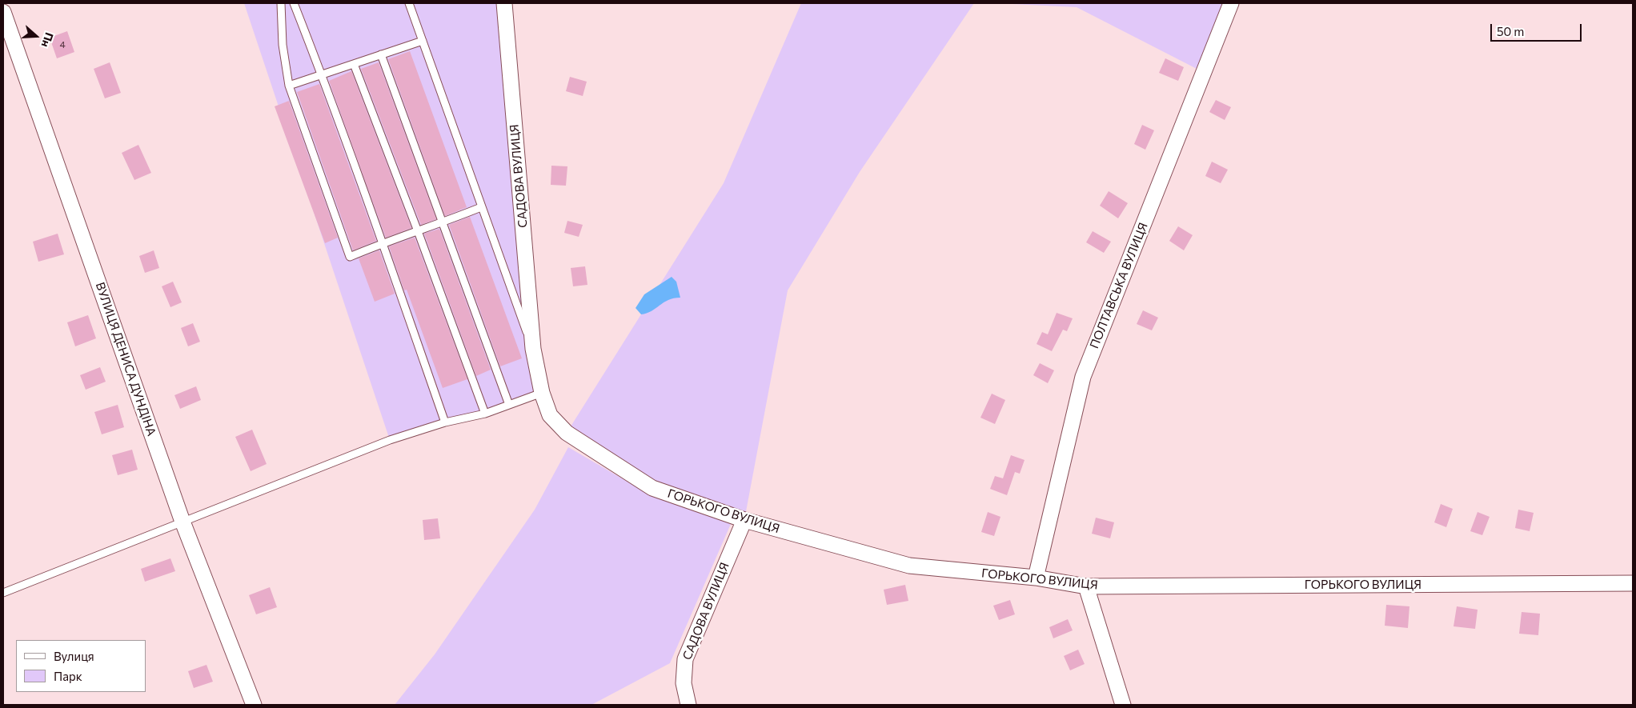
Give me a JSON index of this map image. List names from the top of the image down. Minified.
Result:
{"streets":{"street":["САДОВА ВУЛИЦЯ","ПОЛТАВСЬКА ВУЛИЦЯ","ВУЛИЦЯ ДЕНИСА ДУНДІНА","ГОРЬКОГО ВУЛИЦЯ"]},"crossings":[["САДОВА ВУЛИЦЯ","ГОРЬКОГО ВУЛИЦЯ"],["ПОЛТАВСЬКА ВУЛИЦЯ","ГОРЬКОГО ВУЛИЦЯ"]],"house_numbers":["4"],"legend":["Вулиця","Парк"],"scale_bar":"50 m","north":"right"}
